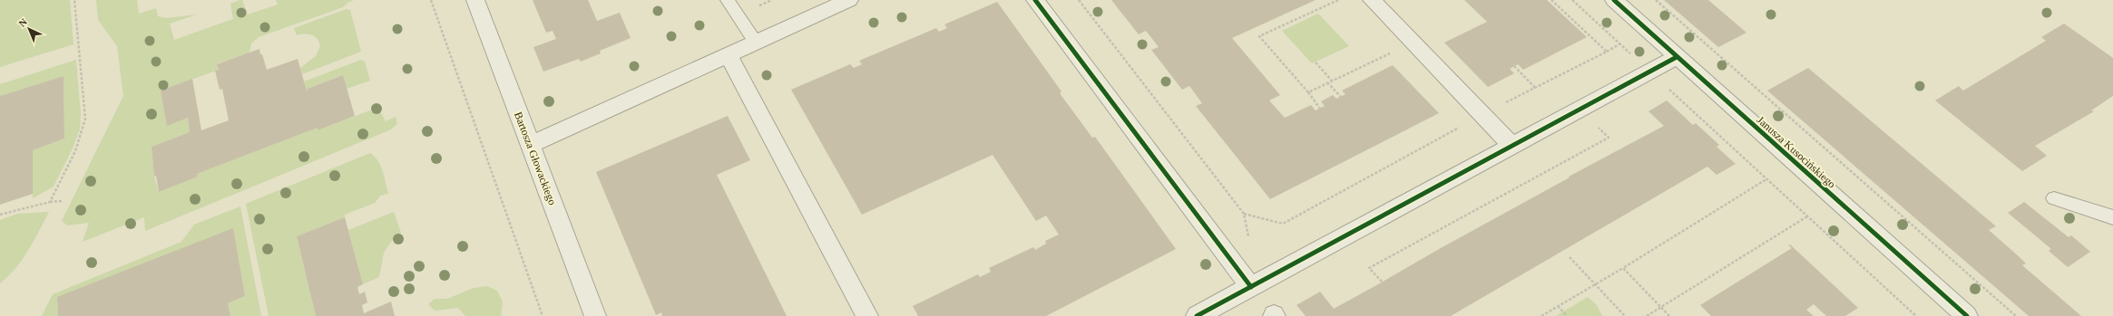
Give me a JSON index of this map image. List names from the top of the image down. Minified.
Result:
{"streets":{"street":["Janusza Kusocińskiego","Bartosza Głowackiego"]},"north":"top left"}
